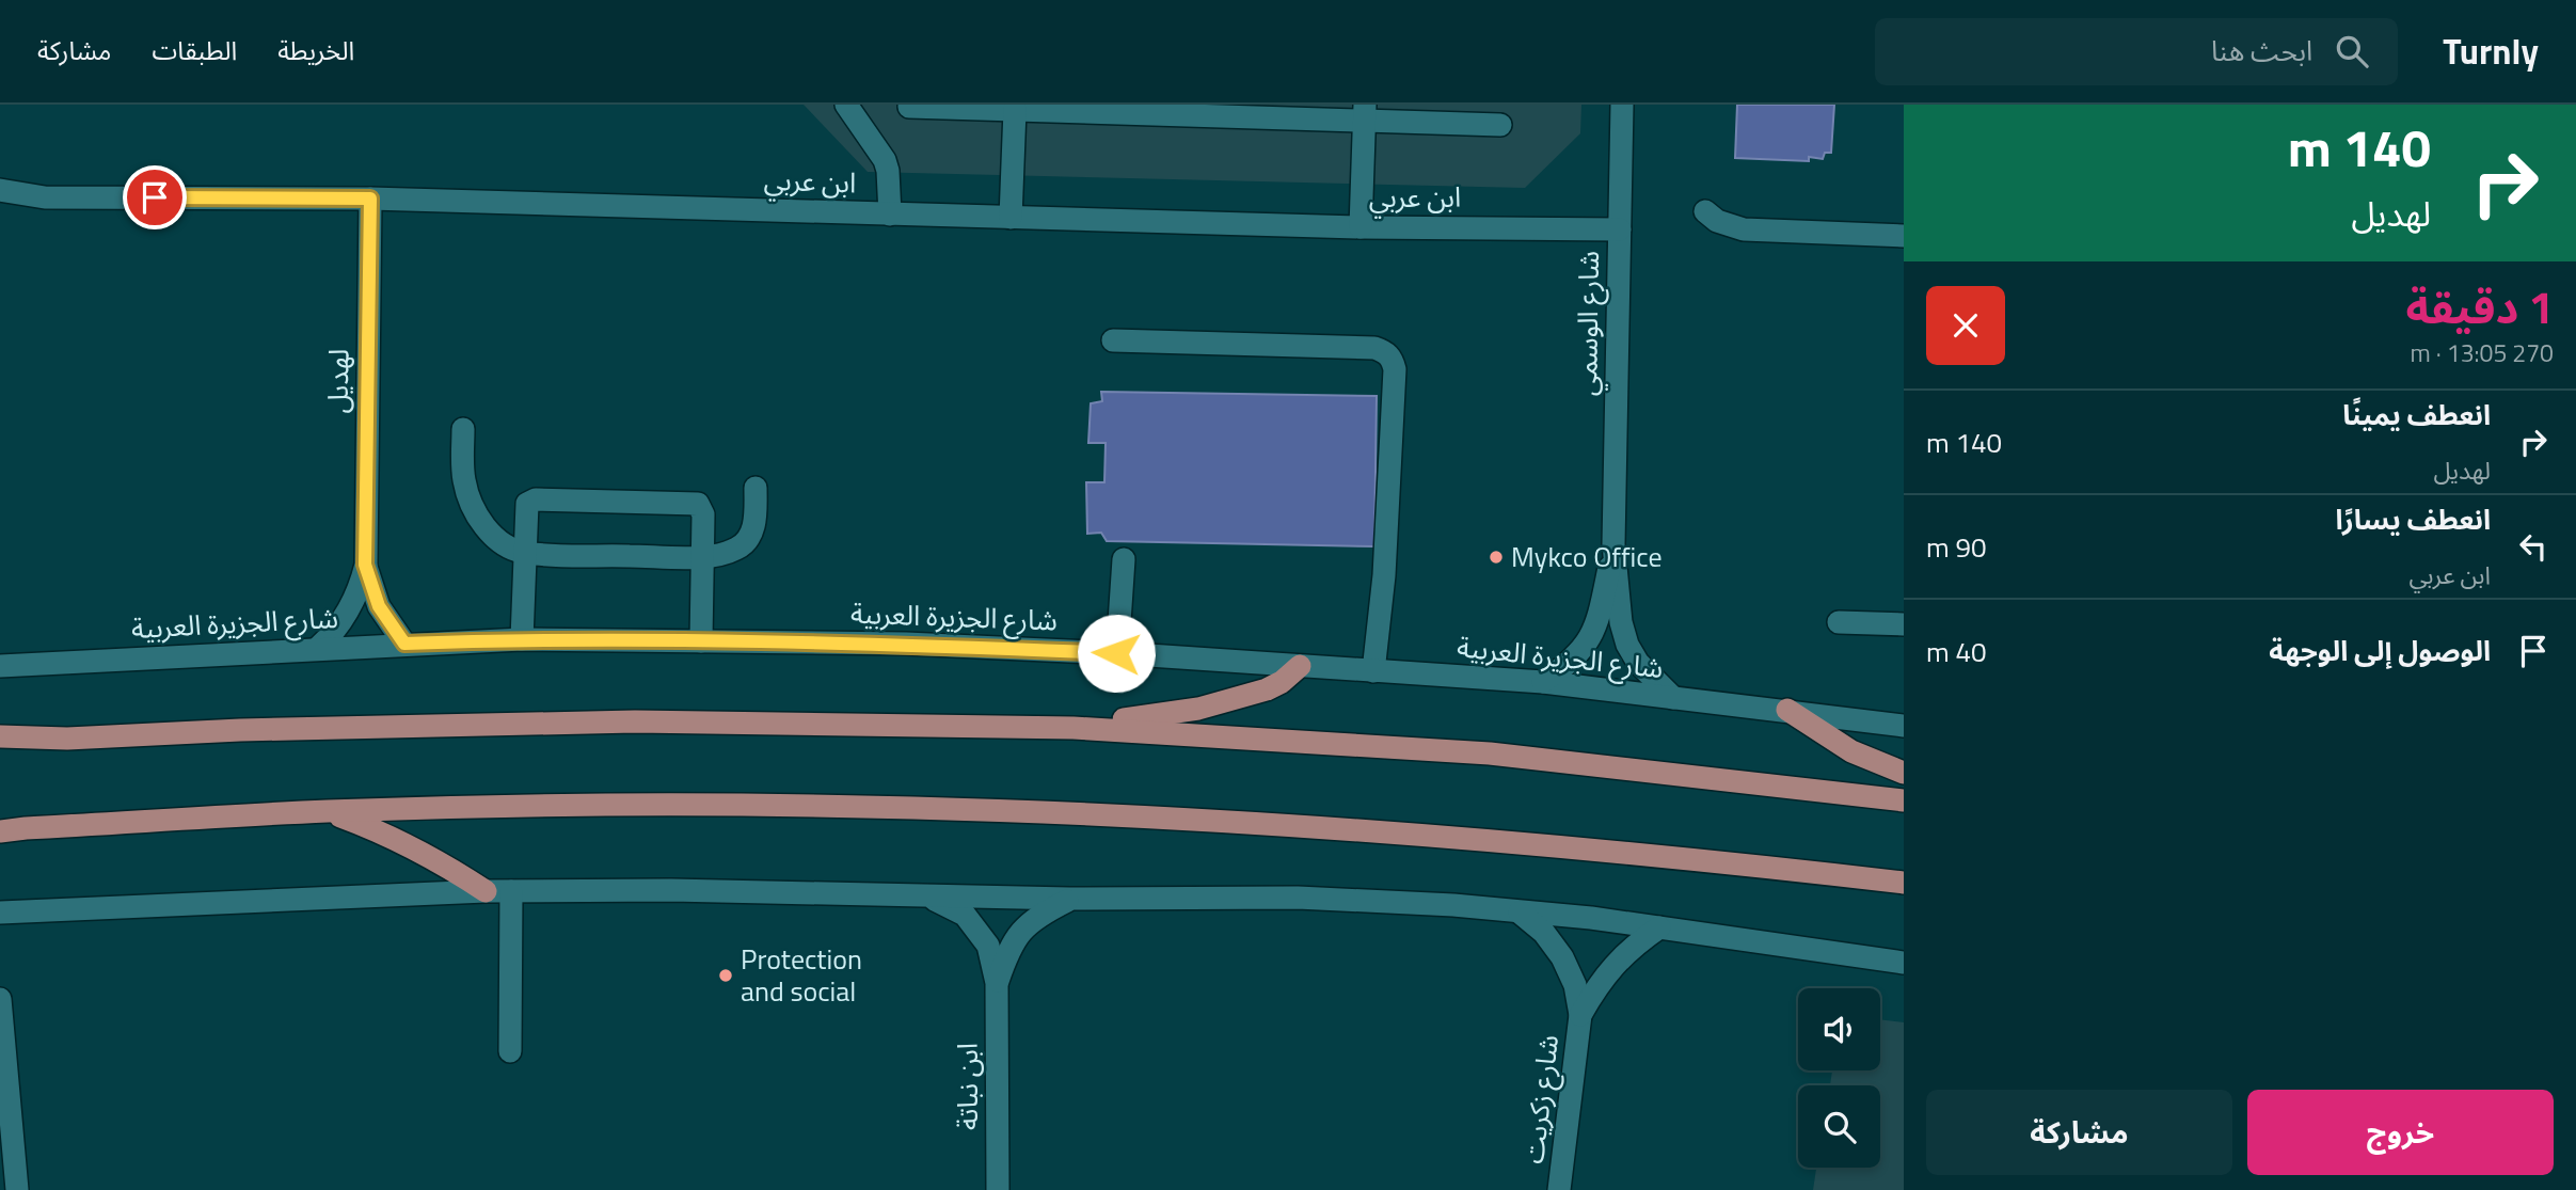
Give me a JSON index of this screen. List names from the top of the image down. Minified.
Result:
{"streets":{"street":["ابن عربي","شارع الوسمي","لهديل","شارع الجزيرة العربية","ابن نباتة","شارع زكريت"]},"crossings":[["ابن عربي","شارع الوسمي"],["ابن عربي","لهديل"],["شارع الوسمي","شارع الجزيرة العربية"],["لهديل","شارع الجزيرة العربية"]],"places":["Mykco Office","Protection and social"],"page":{"header":"Turnly","search":"ابحث هنا","nav":["الخريطة","الطبقات","مشاركة"],"turn":["140 m","لهديل"],"heading":["1 دقيقة","270 m · 13:05"],"list":[{"name":"انعطف يمينًا","note":"لهديل","value":"140 m"},{"name":"انعطف يسارًا","note":"ابن عربي","value":"90 m"},{"name":"الوصول إلى الوجهة","value":"40 m"}],"buttons":["خروج","مشاركة"]}}
